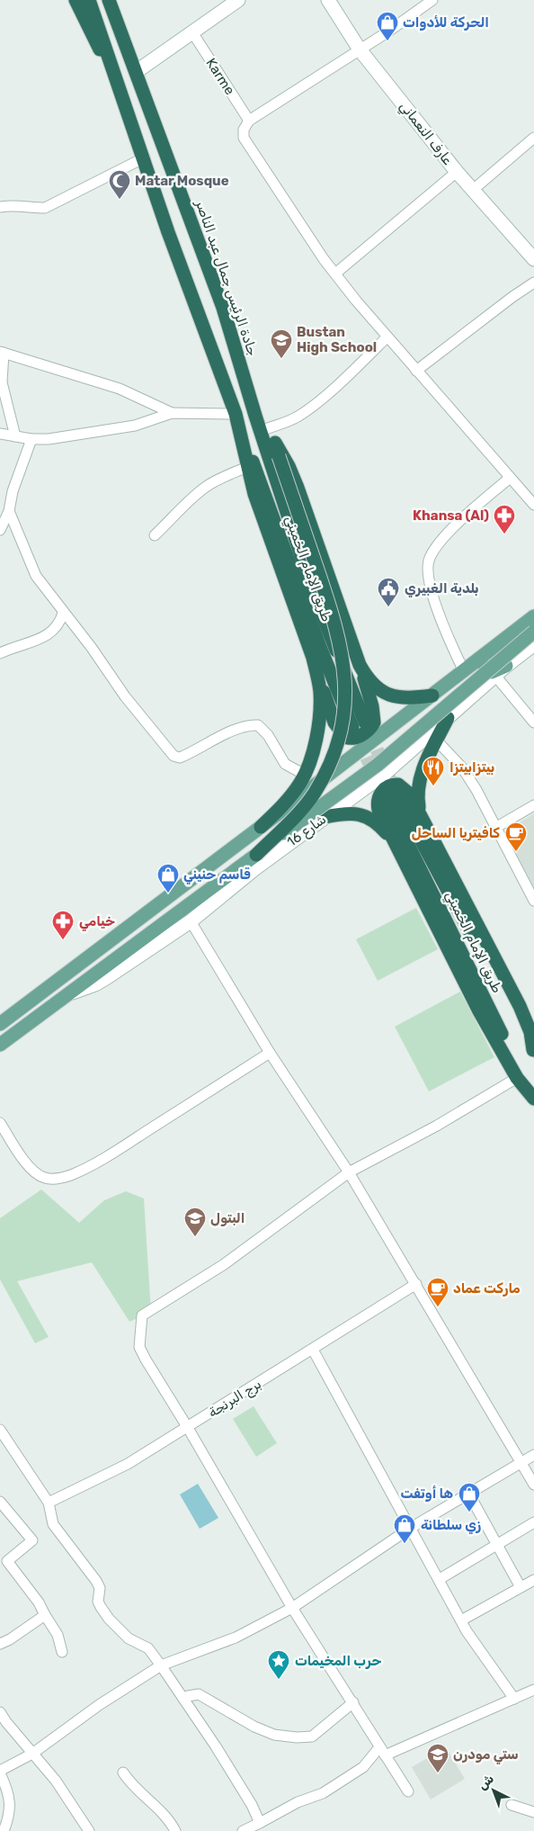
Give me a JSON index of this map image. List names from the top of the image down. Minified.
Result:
{"streets":{"highway":["جادة الرئيس جمال عبد الناصر","طريق الإمام الخميني"],"main road":["شارع 16"],"street":["Karme","عارف النعماني","برج البرنجة"]},"crossings":[["جادة الرئيس جمال عبد الناصر","طريق الإمام الخميني"]],"places":{"shop":["الحركة للأدوات","قاسم حنيني","ها أوتفت","زي سلطانة"],"mosque":["Matar Mosque"],"school or university":["Bustan High School","البتول","ستي مودرن"],"pharmacy":["Khansa (Al)","خيامي"],"public building":["بلدية الغبيري"],"restaurant":["بيتزابيتزا"],"cafe":["كافيتريا الساحل","ماركت عماد"],"place":["حرب المخيمات"]},"north":"top left"}
